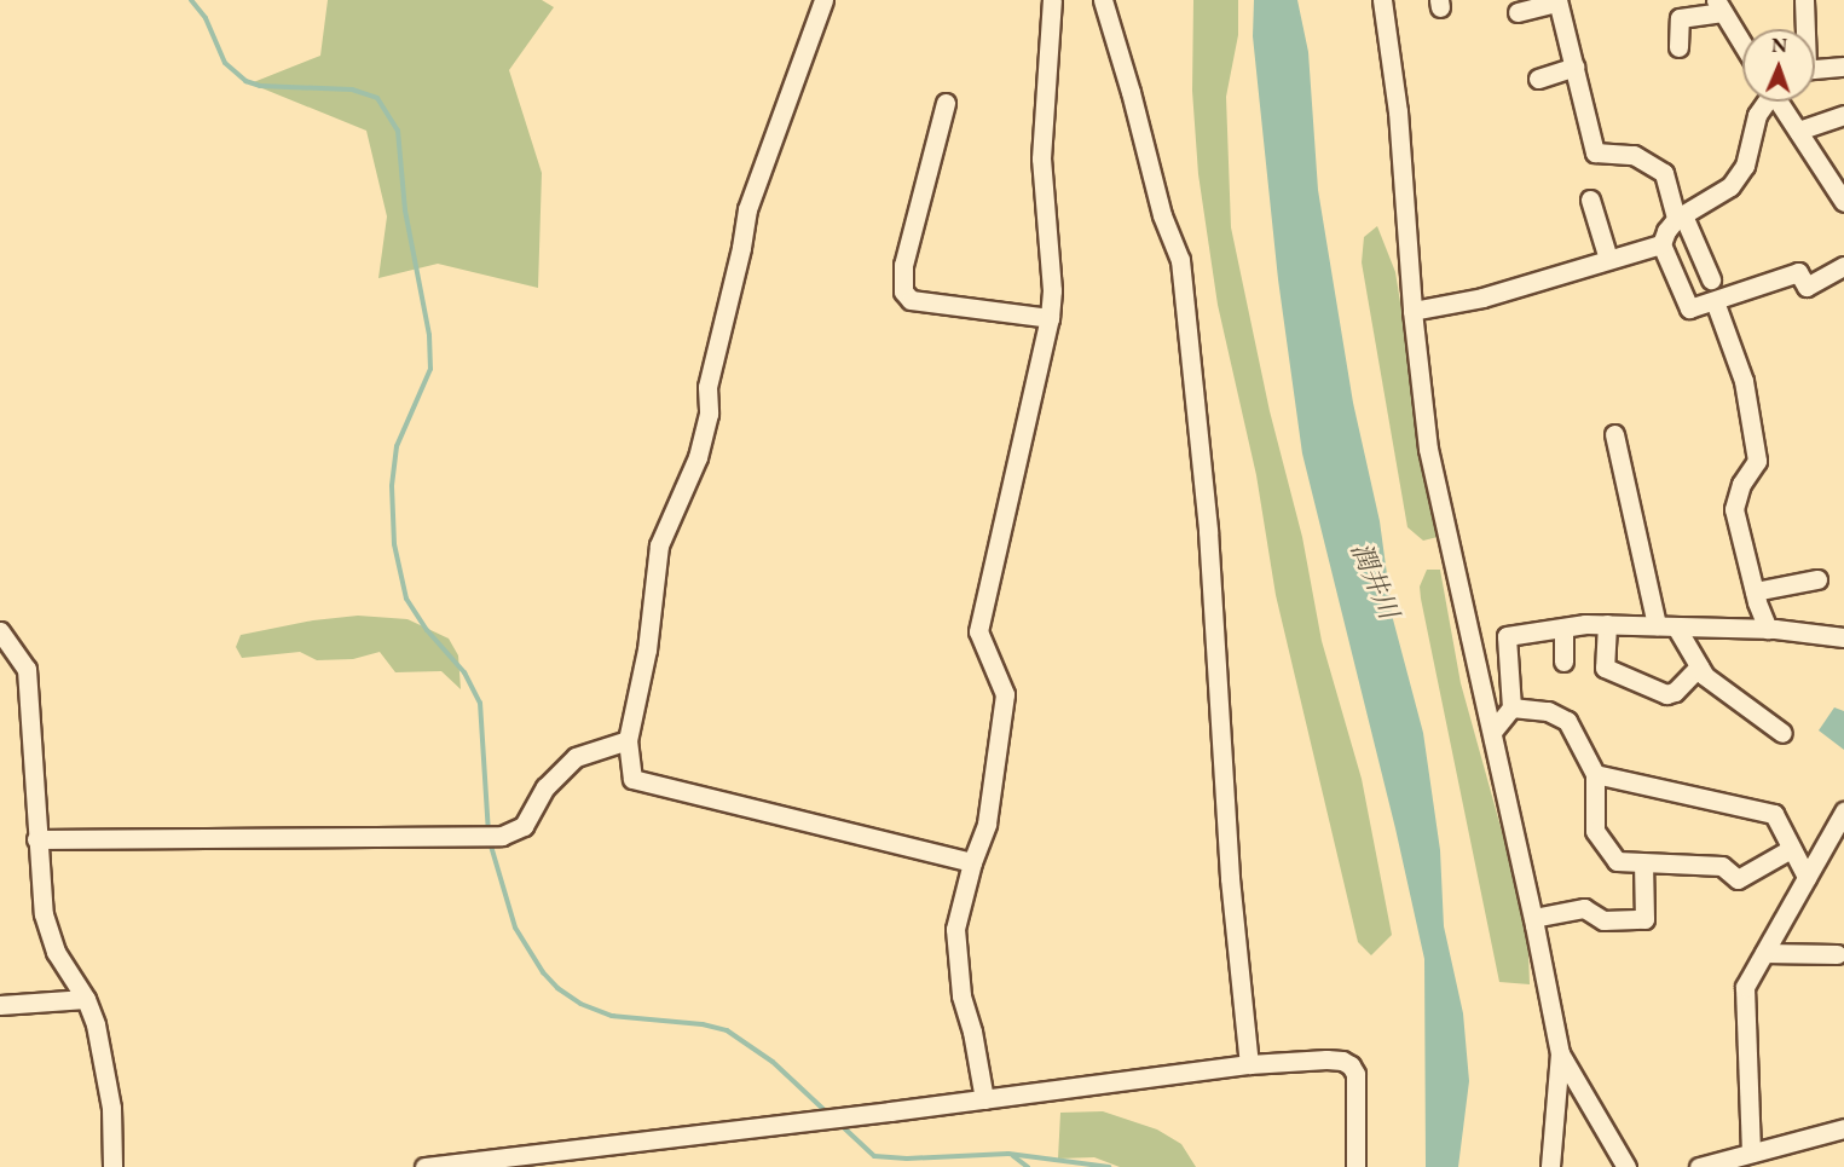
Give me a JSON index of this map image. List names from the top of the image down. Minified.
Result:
{"water":["潤井川"],"north":"top"}
